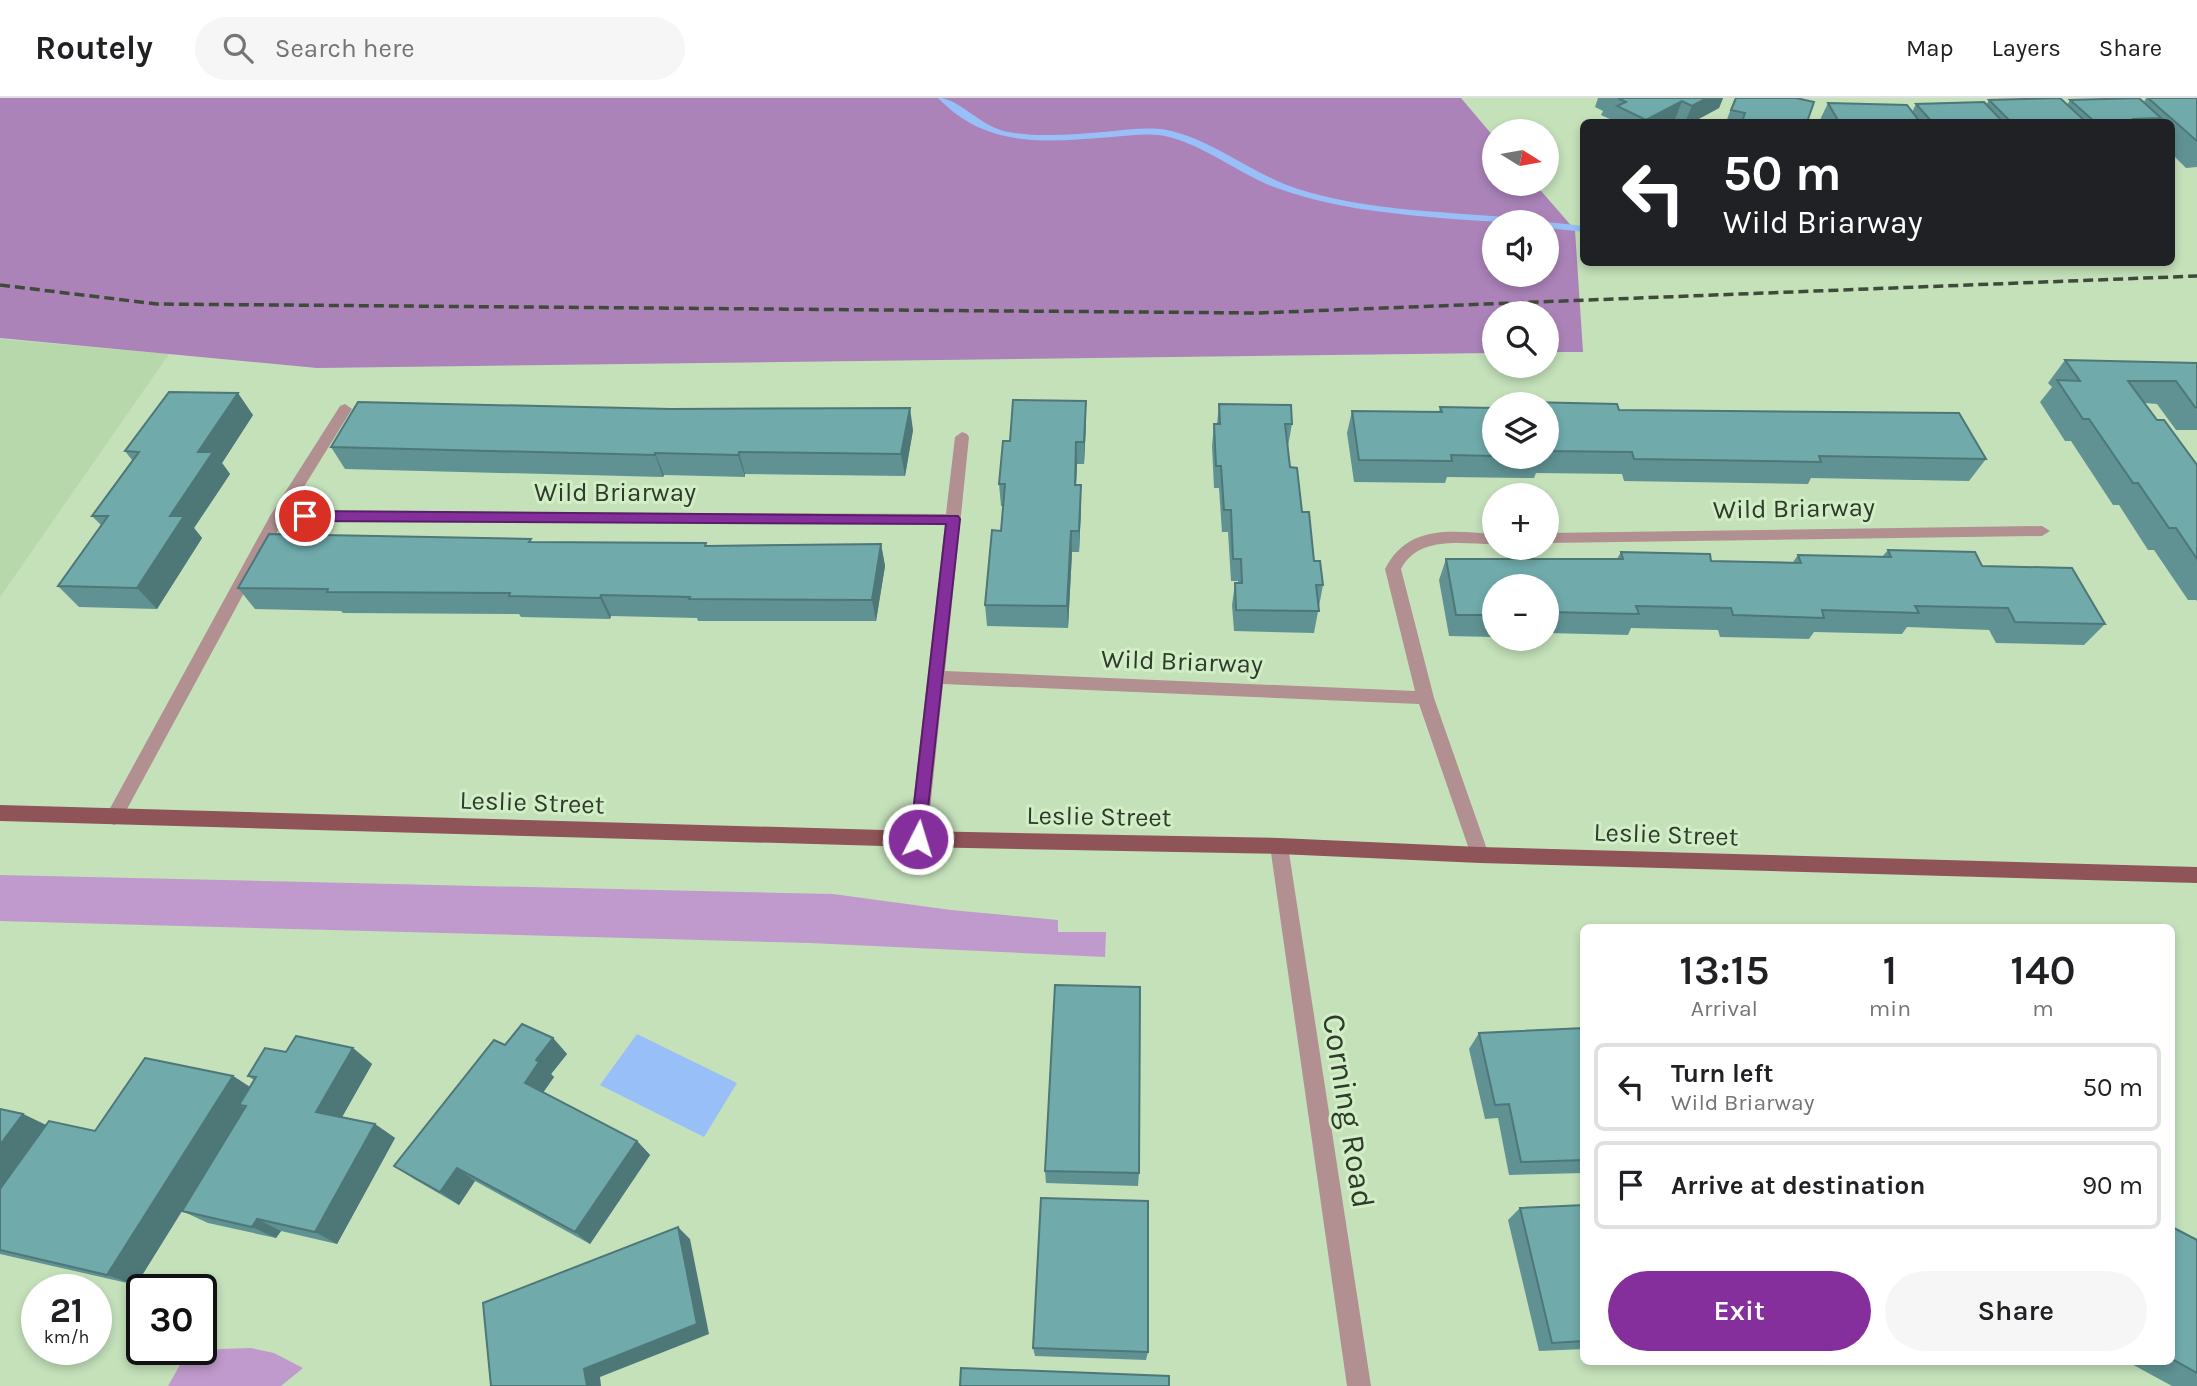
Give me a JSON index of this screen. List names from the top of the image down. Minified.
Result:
{"streets":{"main road":["Leslie Street"],"street":["Wild Briarway","Corning Road"]},"crossings":[["Leslie Street","Corning Road"]],"north":"right","page":{"header":"Routely","search":"Search here","nav":["Map","Layers","Share"],"map_buttons":["+","−"],"turn":["50 m","Wild Briarway"],"eta":["13:15","Arrival","1","min","140","m"],"list":[{"name":"Turn left","note":"Wild Briarway","value":"50 m"},{"name":"Arrive at destination","value":"90 m"}],"buttons":["Exit","Share"],"speed":"21 km/h","limit":"30"}}
